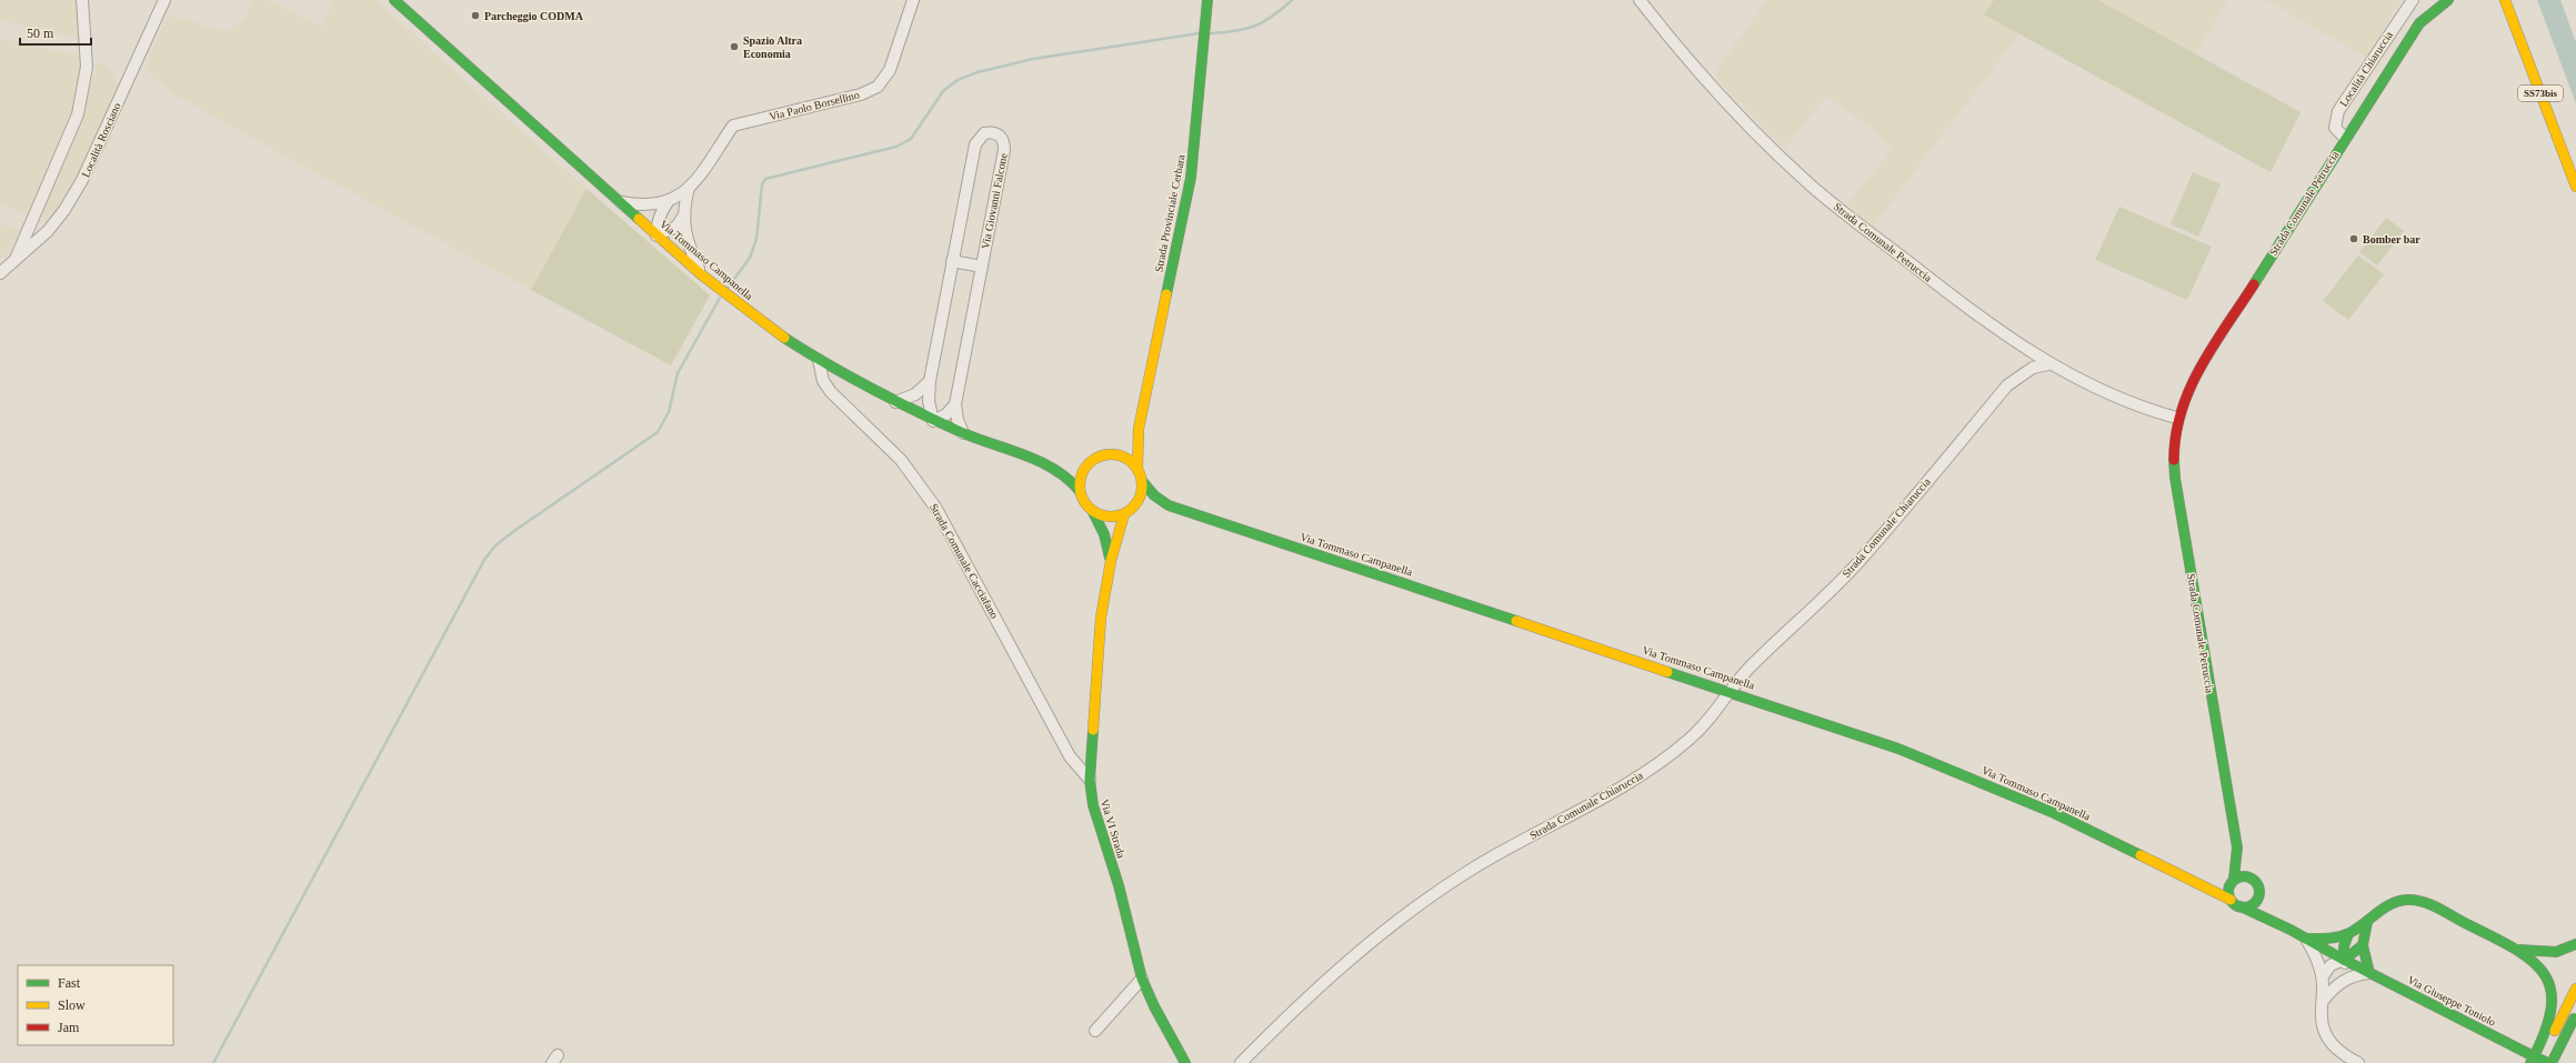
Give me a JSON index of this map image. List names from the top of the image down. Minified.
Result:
{"streets":{"main road":["SS73bis","Strada Comunale Petruccia","Strada Provinciale Cerbara","Via Tommaso Campanella","Via VI Strada","Via Giuseppe Toniolo"],"street":["Località Chiaruccia","Via Paolo Borsellino","Località Rosciano","Via Giovanni Falcone","Strada Comunale Chiaruccia","Strada Comunale Cacciafano"]},"crossings":[["Località Chiaruccia","Strada Comunale Petruccia"],["Via Paolo Borsellino","Via Tommaso Campanella"],["Via Giovanni Falcone","Via Tommaso Campanella"],["Strada Comunale Petruccia","Via Tommaso Campanella"],["Strada Comunale Petruccia","Strada Comunale Chiaruccia"],["Strada Provinciale Cerbara","Via Tommaso Campanella"],["Strada Provinciale Cerbara","Via VI Strada"],["Via Tommaso Campanella","Strada Comunale Chiaruccia"],["Via Tommaso Campanella","Strada Comunale Cacciafano"],["Via Tommaso Campanella","Via VI Strada"],["Via Tommaso Campanella","Via Giuseppe Toniolo"],["Strada Comunale Cacciafano","Via VI Strada"]],"places":["Parcheggio CODMA","Spazio Altra Economia","Bomber bar"],"legend":["Fast","Slow","Jam"],"scale_bar":"50 m"}
